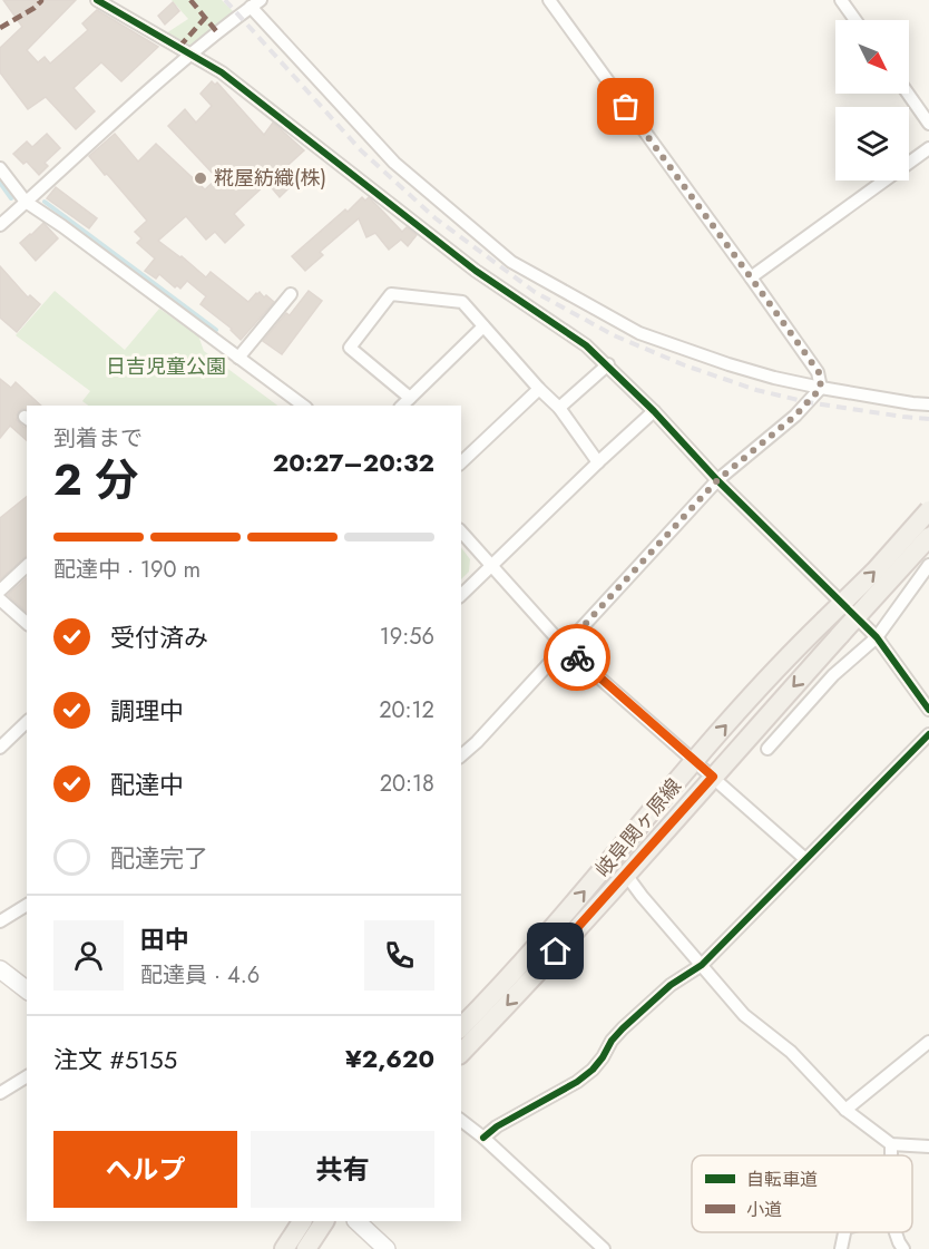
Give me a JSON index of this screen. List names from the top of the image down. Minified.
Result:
{"streets":{"main road":["岐阜関ヶ原線"]},"parks":["日吉児童公園"],"places":["糀屋紡織(株)"],"legend":["自転車道","小道"],"north":"bottom right","page":{"heading":["2 分","到着まで","20:27–20:32"],"panel":["田中","配達員 · 4.6","注文 #5155","¥2,620"],"bar":"配達中 · 190 m","list":[["受付済み","19:56"],["調理中","20:12"],["配達中","20:18"],"配達完了"],"buttons":["ヘルプ","共有"]}}
